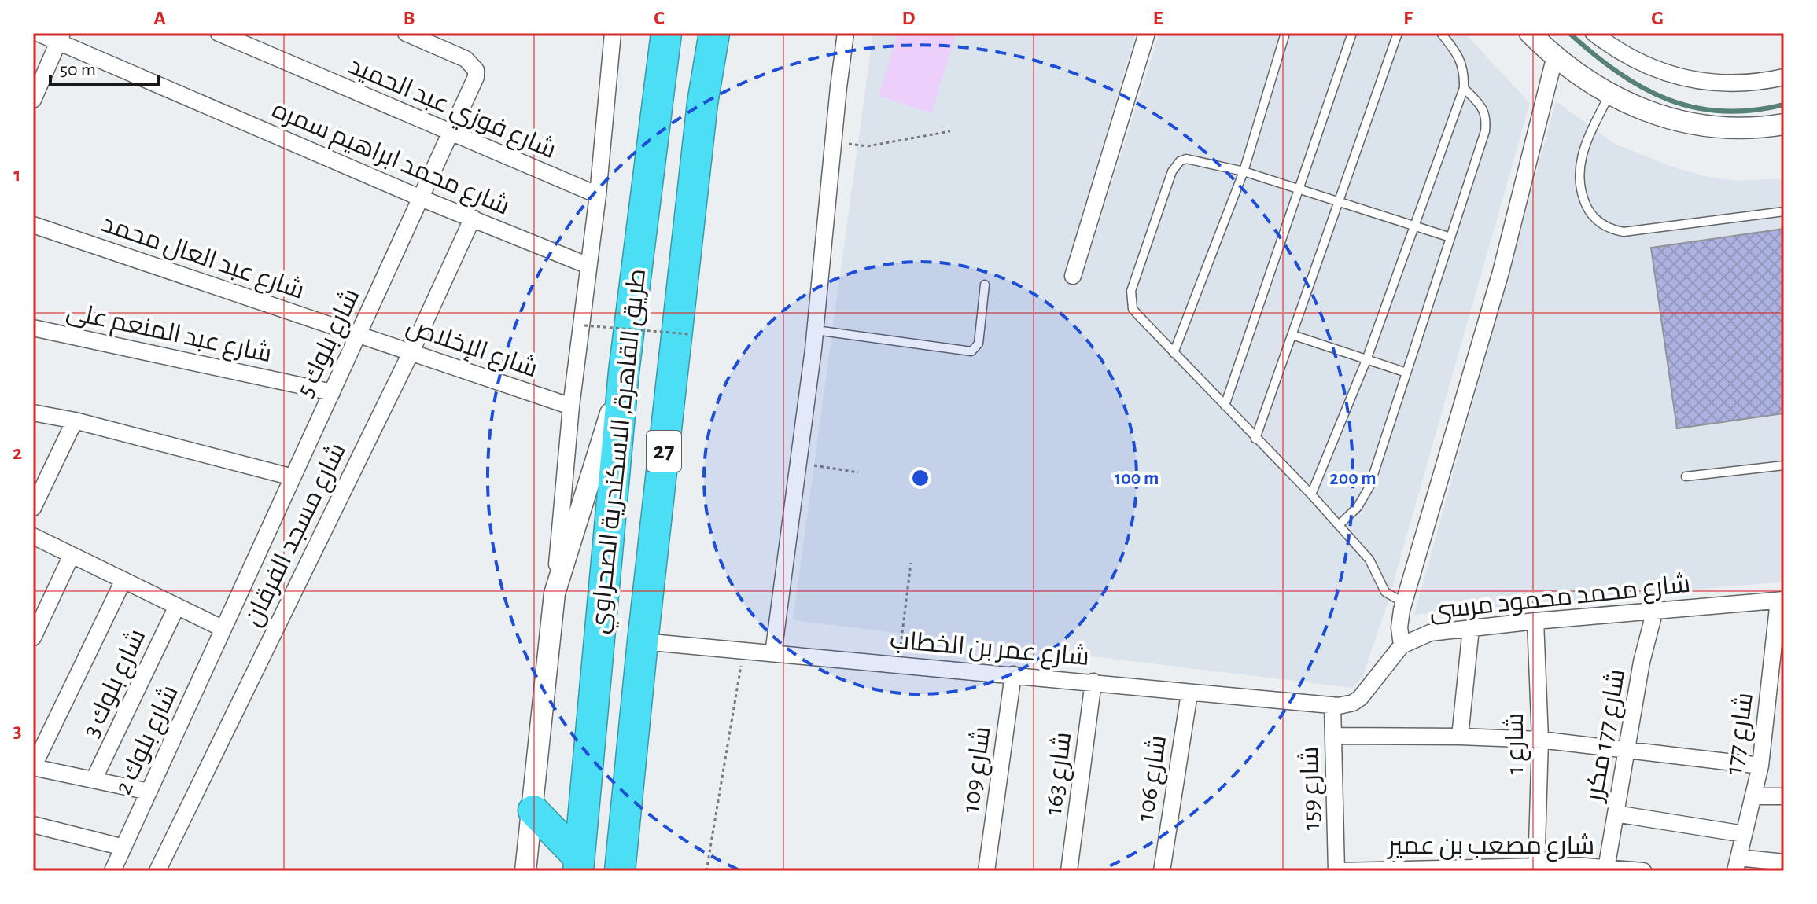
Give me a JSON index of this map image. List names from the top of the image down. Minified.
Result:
{"streets":{"highway":["طريق القاهرة, الاسكندرية الصحراوي","27"],"street":["شارع فوزي عبد الحميد","شارع محمد ابراهيم سمره","شارع عبد العال محمد","شارع عبد المنعم على","شارع بلوك 5","شارع الإخلاص","شارع مسجد الفرقان","شارع محمد محمود مرسى","شارع عمر بن الخطاب","شارع بلوك 3","شارع 177","شارع 177 مكرر","شارع بلوك 2","شارع 1","شارع 109","شارع 163","شارع 106","شارع 159","شارع مصعب بن عمير"]},"crossings":[["شارع فوزي عبد الحميد","شارع بلوك 5"],["شارع محمد ابراهيم سمره","شارع بلوك 5"],["شارع محمد ابراهيم سمره","شارع مسجد الفرقان"],["شارع عبد العال محمد","شارع بلوك 5"],["شارع عبد العال محمد","شارع الإخلاص"],["شارع عبد المنعم على","شارع بلوك 5"],["شارع بلوك 5","شارع الإخلاص"],["شارع بلوك 5","شارع بلوك 2"],["شارع الإخلاص","شارع مسجد الفرقان"],["طريق القاهرة, الاسكندرية الصحراوي","شارع عمر بن الخطاب"],["شارع محمد محمود مرسى","شارع عمر بن الخطاب"],["شارع محمد محمود مرسى","شارع 177"],["شارع محمد محمود مرسى","شارع 177 مكرر"],["شارع محمد محمود مرسى","شارع 1"],["شارع محمد محمود مرسى","شارع 159"],["شارع عمر بن الخطاب","شارع 109"],["شارع عمر بن الخطاب","شارع 163"],["شارع عمر بن الخطاب","شارع 106"],["شارع عمر بن الخطاب","شارع 159"],["شارع 177 مكرر","شارع مصعب بن عمير"],["شارع 1","شارع مصعب بن عمير"],["شارع 159","شارع مصعب بن عمير"]],"scale_bar":"50 m","grid":{"columns":["A","B","C","D","E","F","G"],"rows":["1","2","3"]},"rings":["100 m","200 m"]}
